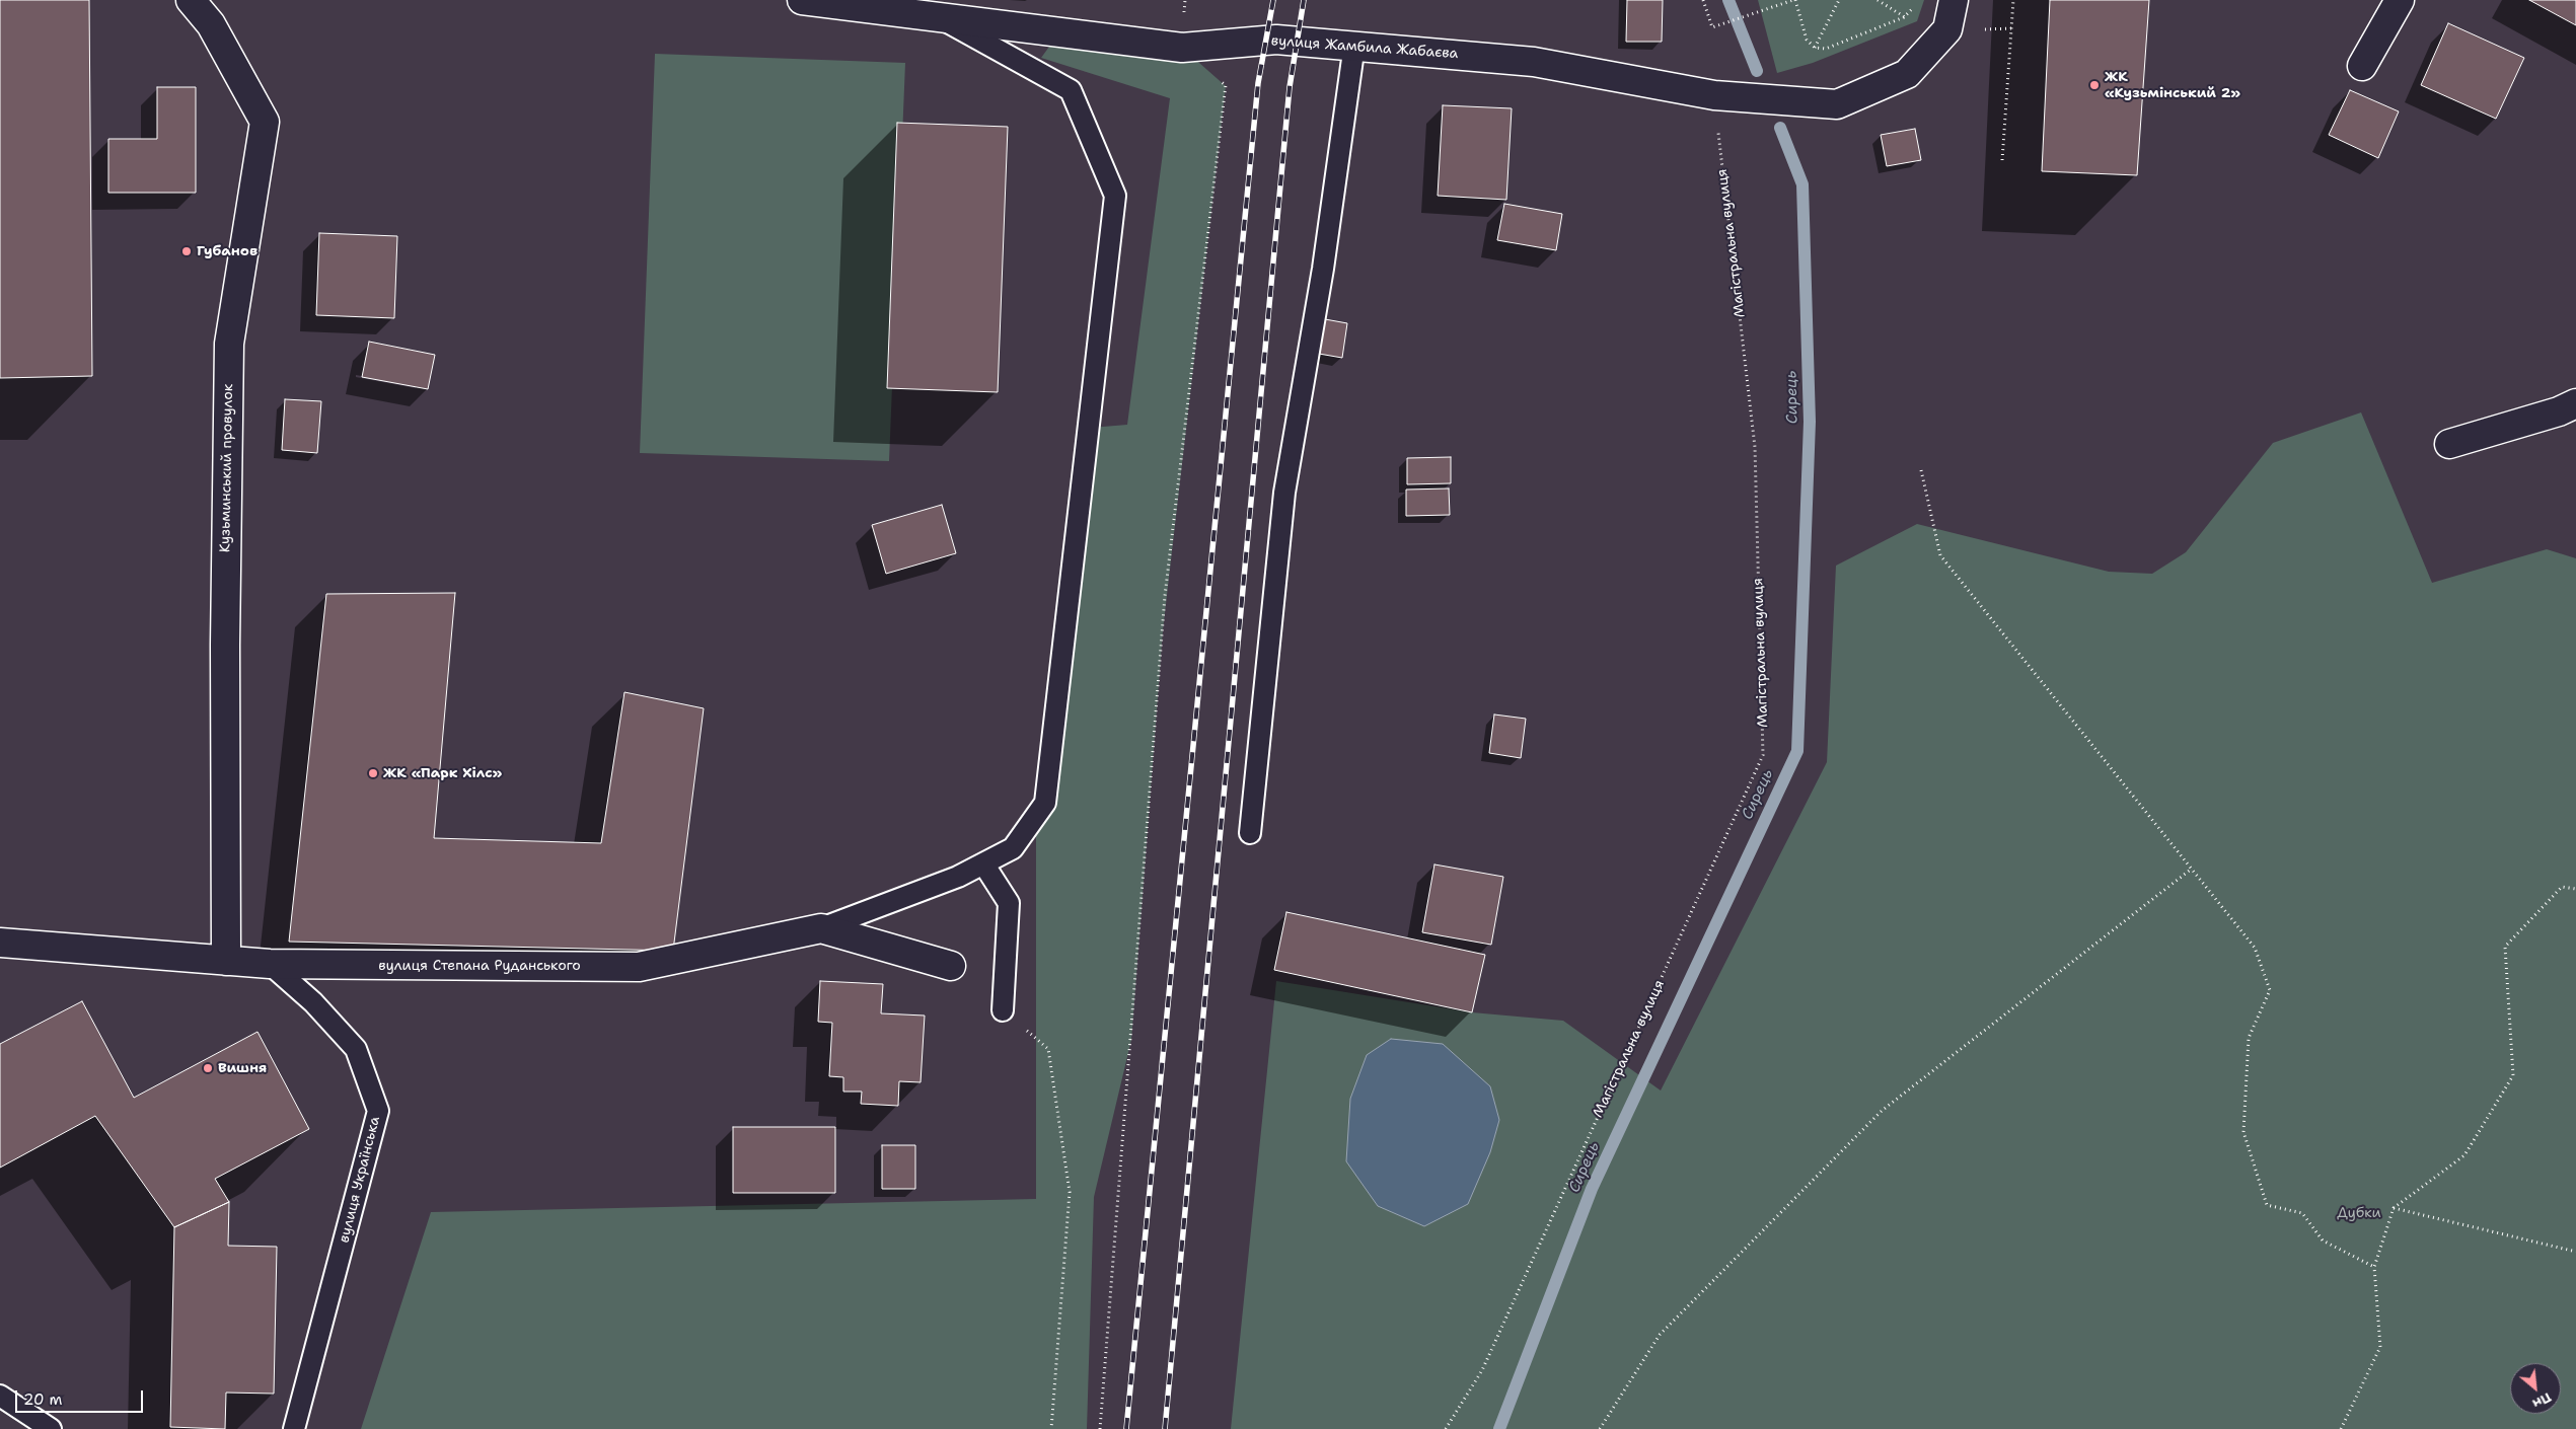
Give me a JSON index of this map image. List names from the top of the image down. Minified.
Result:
{"streets":{"street":["вулиця Жамбила Жабаєва","Кузьминський провулок","вулиця Степана Руданського"],"lane":["вулиця Українська"],"path":["Магістральна вулиця"]},"crossings":[["вулиця Жамбила Жабаєва","Магістральна вулиця"],["Кузьминський провулок","вулиця Степана Руданського"],["вулиця Степана Руданського","вулиця Українська"]],"water":["Сирець"],"parks":["Дубки"],"places":["ЖК «Кузьмінський 2»","Губанов","ЖК «Парк Хілс»","Вишня"],"scale_bar":"20 m","north":"bottom right"}
